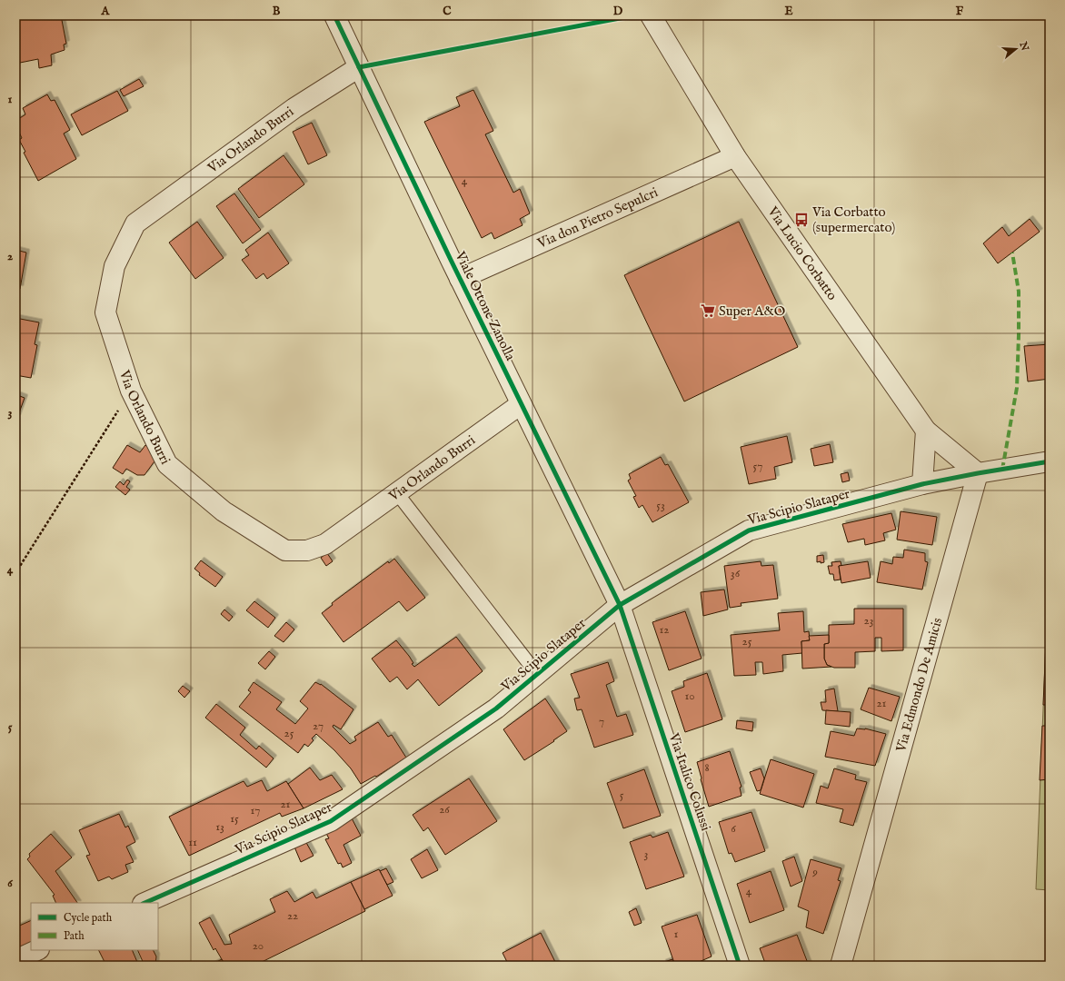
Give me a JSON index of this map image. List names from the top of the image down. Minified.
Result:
{"streets":{"street":["Via Orlando Burri","Via don Pietro Sepulcri","Via Lucio Corbatto","Viale Ottone Zanolla","Via Scipio Slataper","Via Edmondo De Amicis","Via Italico Colussi"]},"crossings":[["Via Orlando Burri","Viale Ottone Zanolla"],["Via don Pietro Sepulcri","Via Lucio Corbatto"],["Via don Pietro Sepulcri","Viale Ottone Zanolla"],["Via Lucio Corbatto","Via Scipio Slataper"],["Via Lucio Corbatto","Via Edmondo De Amicis"],["Viale Ottone Zanolla","Via Scipio Slataper"],["Viale Ottone Zanolla","Via Italico Colussi"],["Via Scipio Slataper","Via Edmondo De Amicis"],["Via Scipio Slataper","Via Italico Colussi"]],"places":{"bus stop":["Via Corbatto (supermercato)"],"supermarket":["Super A&O"]},"house_numbers":["4","57","53","36","23","12","25","10","21","7","27","25","8","5","21","26","17","15","13","6","11","3","9","4","22","1","20"],"legend":["Cycle path","Path"],"north":"right","grid":{"columns":["A","B","C","D","E","F"],"rows":["1","2","3","4","5","6"]}}
